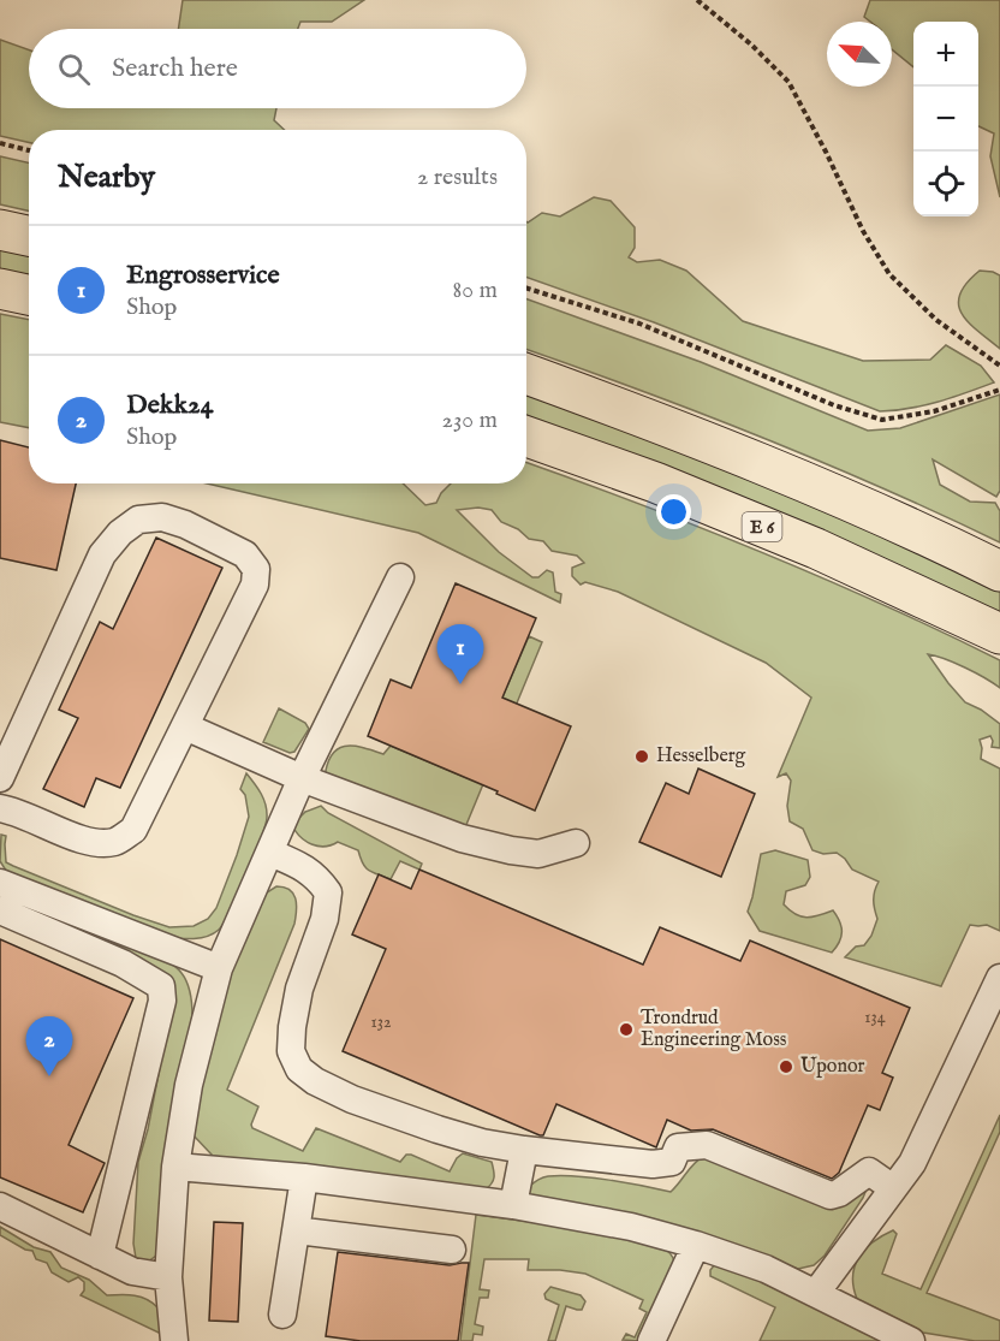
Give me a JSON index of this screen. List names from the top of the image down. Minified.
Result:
{"streets":{"highway":["E 6"]},"places":["Hesselberg","Trondrud Engineering Moss","Uponor"],"house_numbers":["134","132"],"north":"top left","page":{"map_buttons":["+","−"],"search":"Search here","heading":["Nearby","2 results"],"list":[{"mark":"1","name":"Engrosservice","note":"Shop","value":"80 m"},{"mark":"2","name":"Dekk24","note":"Shop","value":"230 m"}],"pins":["1","2"]}}
